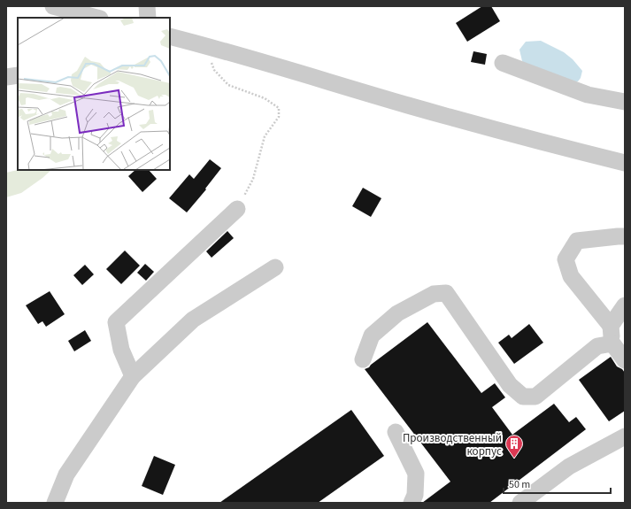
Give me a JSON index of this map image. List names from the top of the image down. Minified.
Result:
{"places":{"building":["Производственный корпус"]},"scale_bar":"50 m"}
